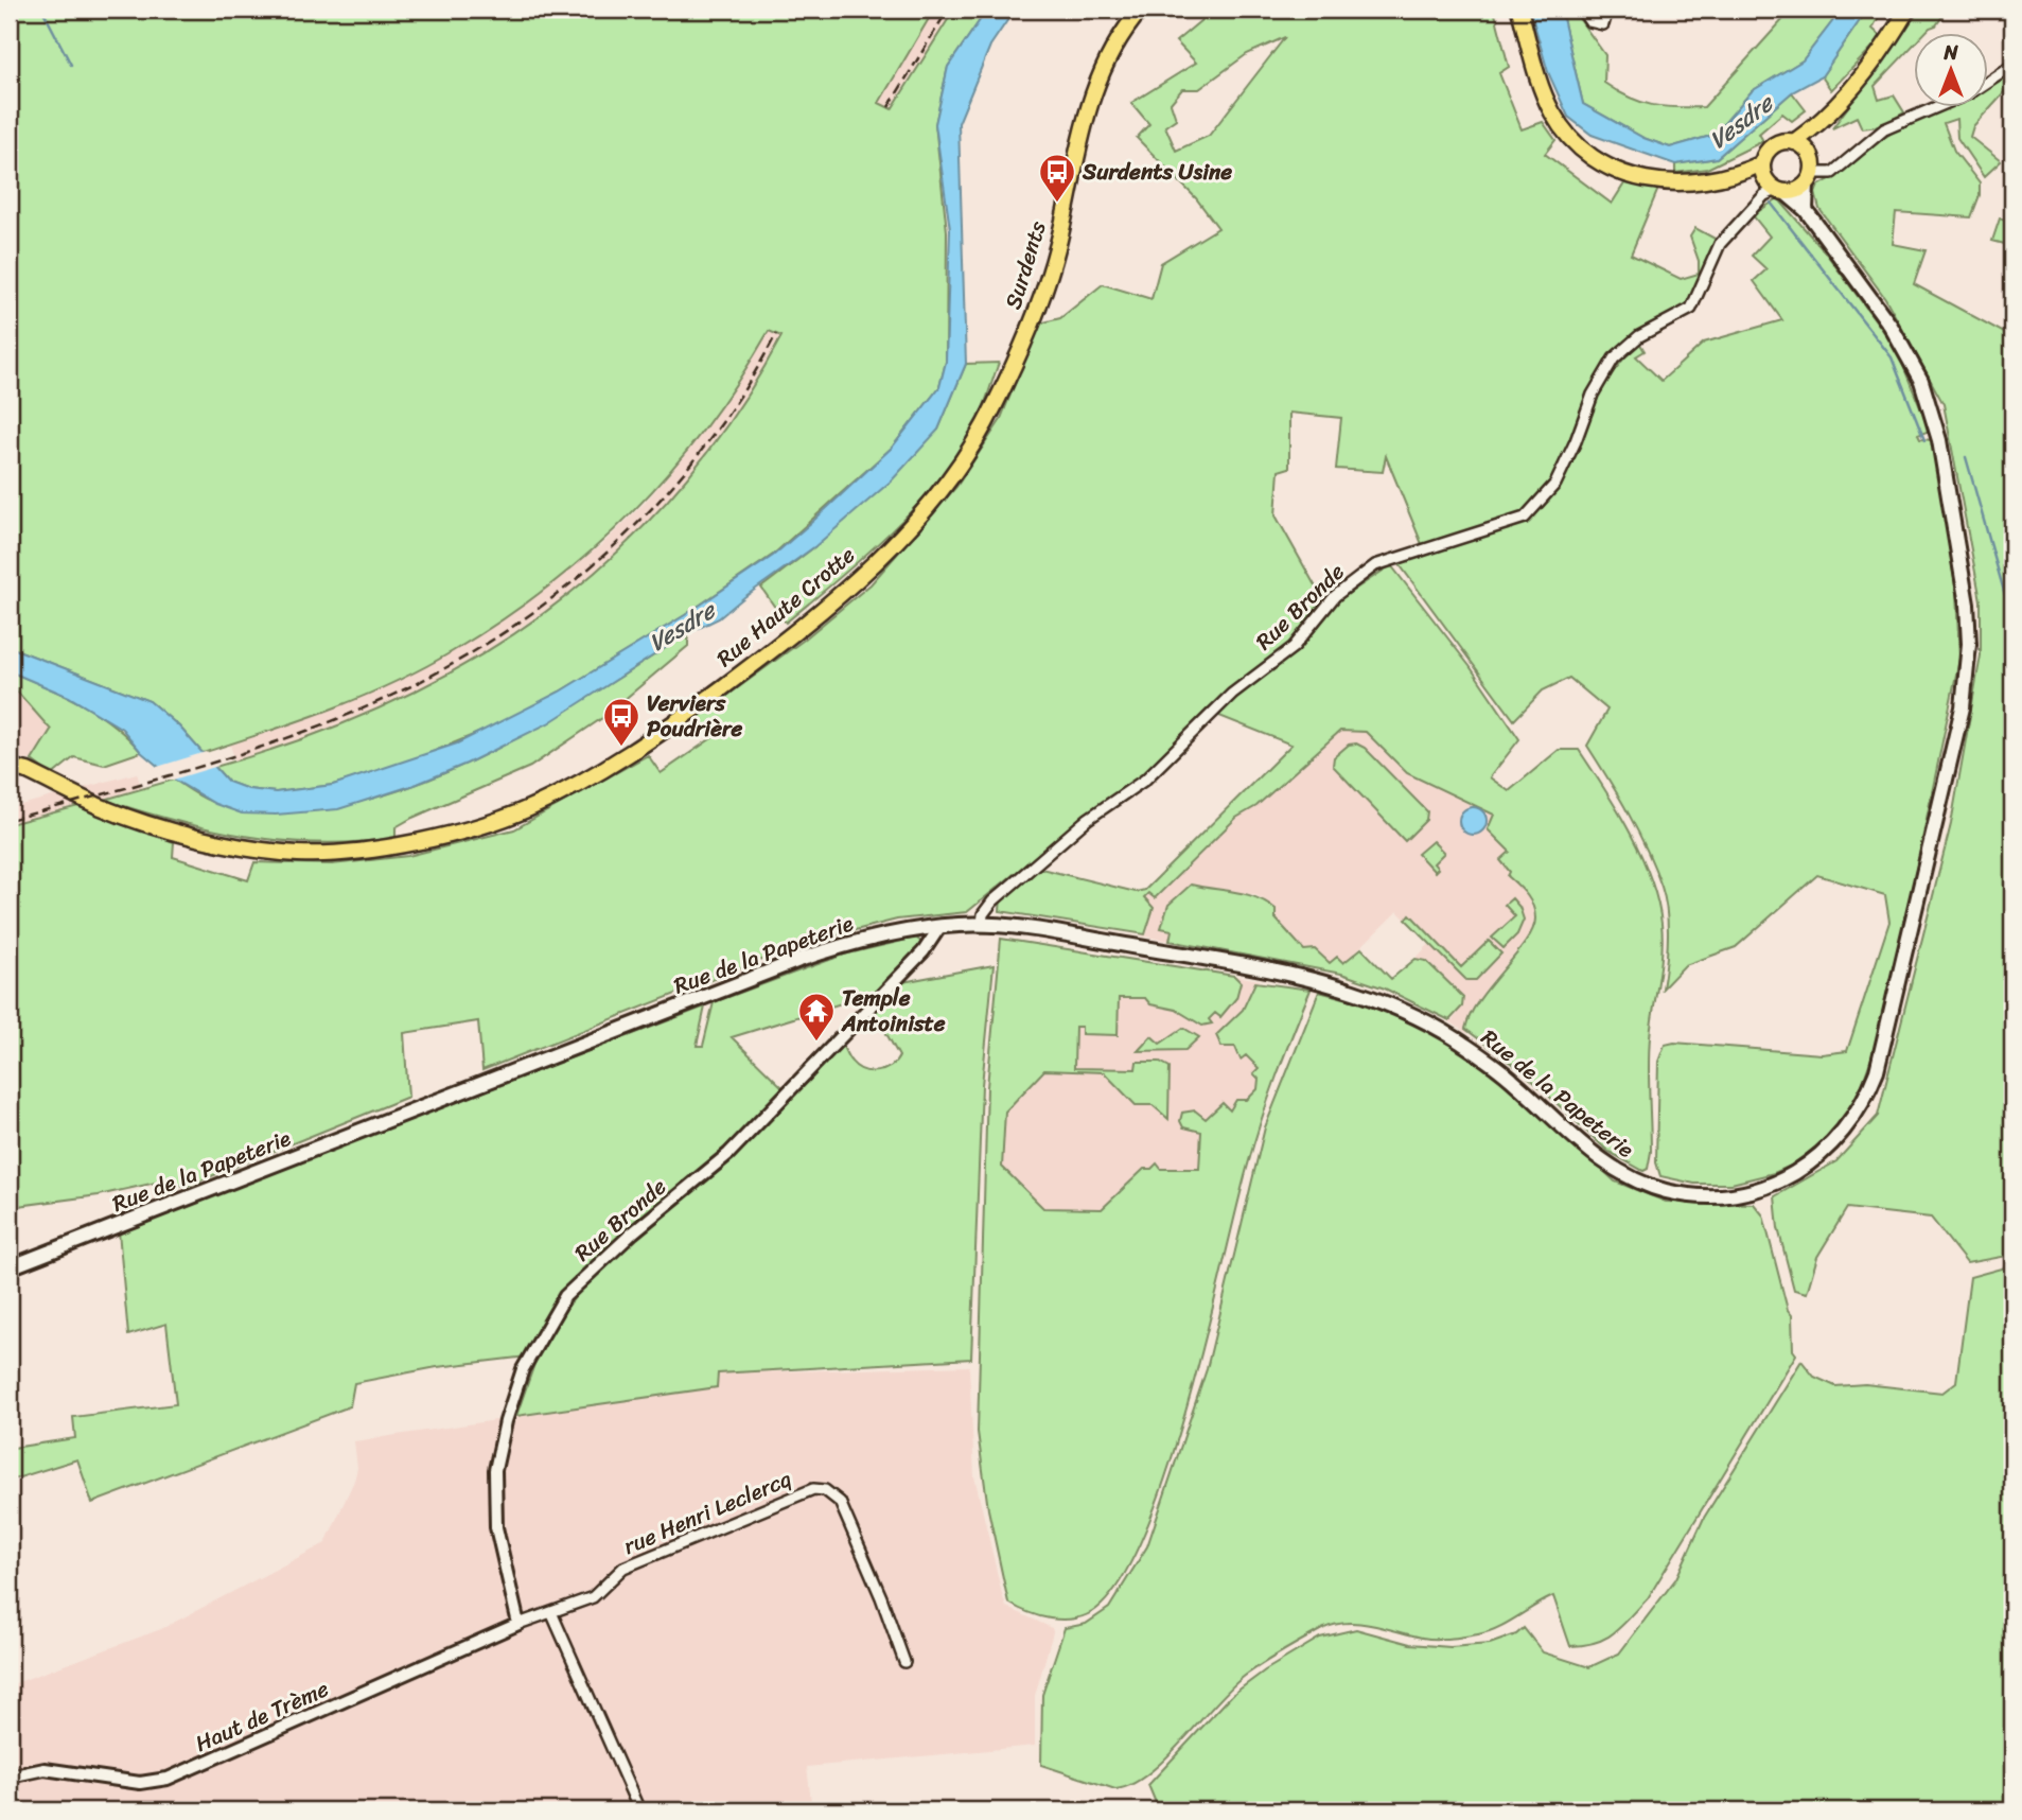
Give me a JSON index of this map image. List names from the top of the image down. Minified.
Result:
{"streets":{"main road":["Surdents","Rue Haute Crotte","Rue de la Papeterie"],"street":["Rue Bronde","rue Henri Leclercq","Haut de Trème"]},"crossings":[["Surdents","Rue Haute Crotte"],["Rue Bronde","Rue de la Papeterie"],["Rue Bronde","rue Henri Leclercq"],["Rue Bronde","Haut de Trème"],["rue Henri Leclercq","Haut de Trème"]],"water":["Vesdre"],"places":{"bus stop":["Surdents Usine","Verviers Poudrière"],"temple":["Temple Antoiniste"]},"north":"top"}
